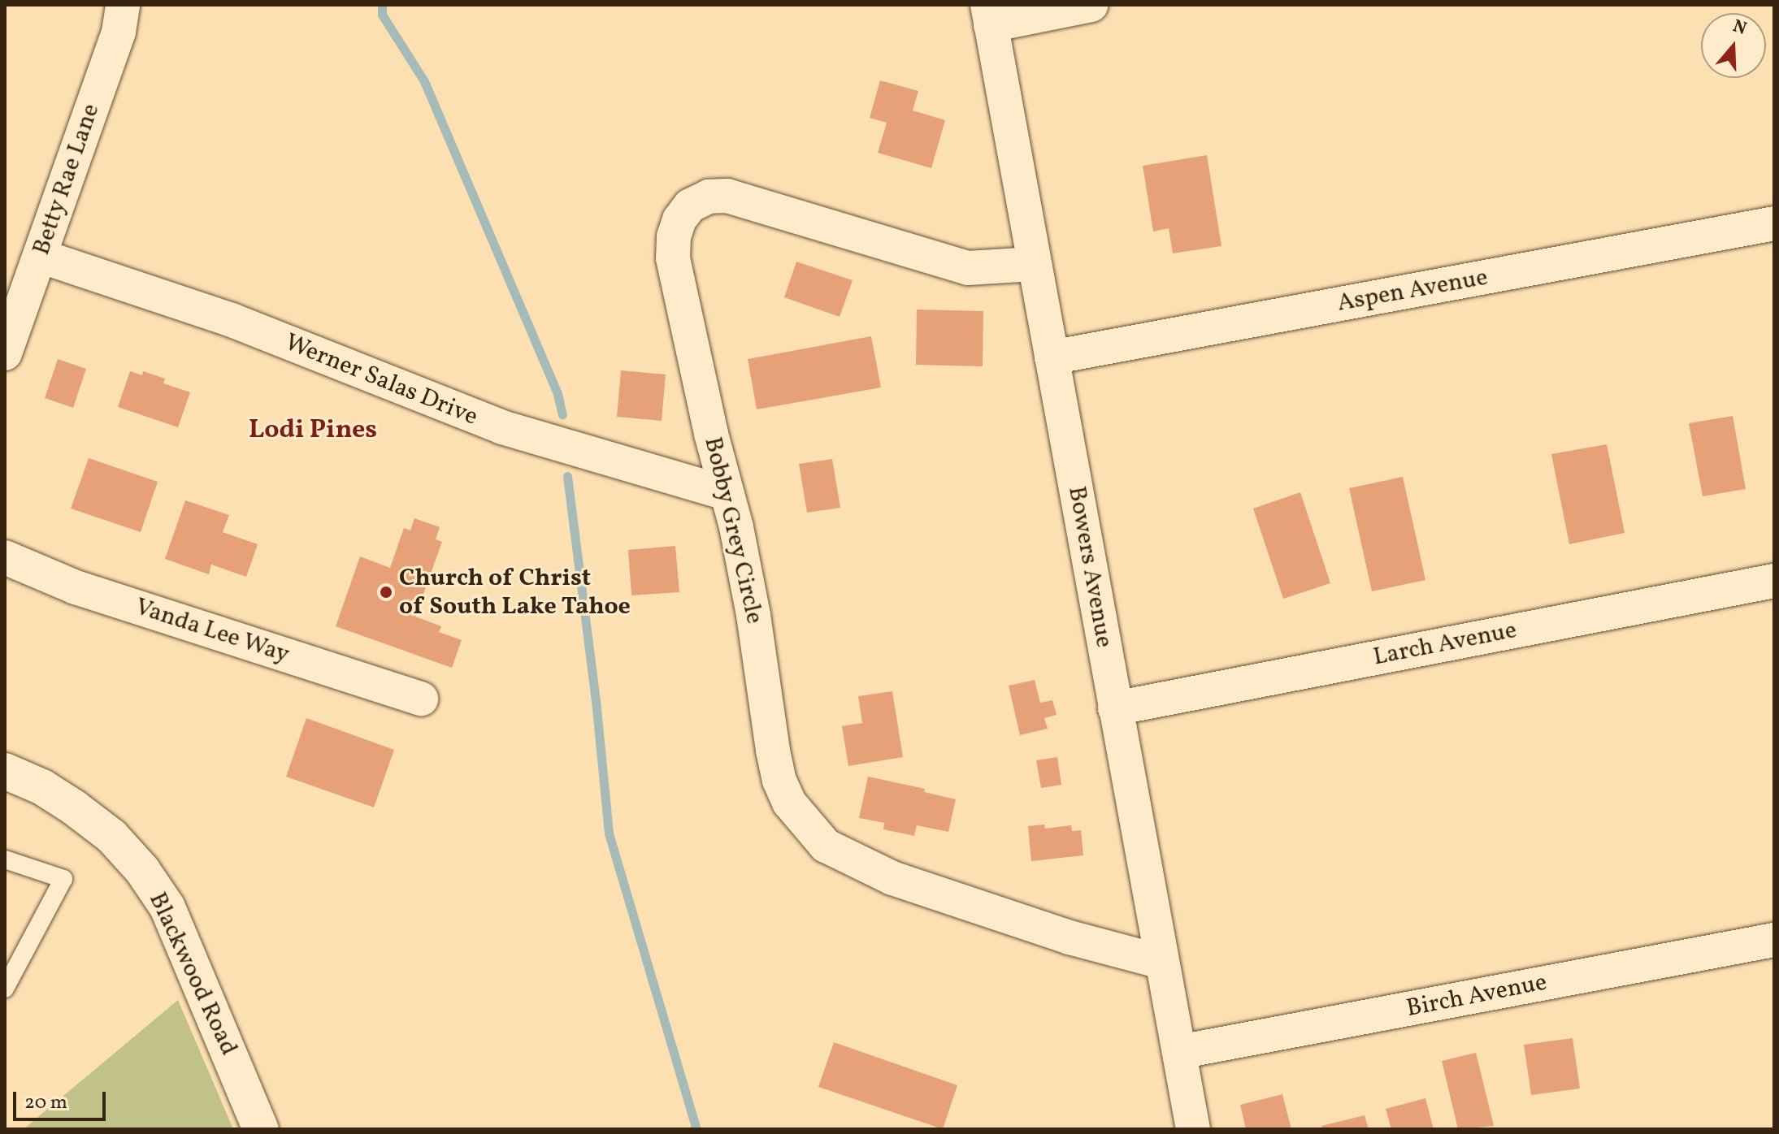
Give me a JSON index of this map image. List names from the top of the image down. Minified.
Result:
{"streets":{"street":["Betty Rae Lane","Aspen Avenue","Werner Salas Drive","Bobby Grey Circle","Bowers Avenue","Vanda Lee Way","Larch Avenue","Blackwood Road","Birch Avenue"]},"crossings":[["Betty Rae Lane","Werner Salas Drive"],["Aspen Avenue","Bowers Avenue"],["Werner Salas Drive","Bobby Grey Circle"],["Bobby Grey Circle","Bowers Avenue"],["Bowers Avenue","Larch Avenue"],["Bowers Avenue","Birch Avenue"]],"districts":["Lodi Pines"],"places":["Church of Christ of South Lake Tahoe"],"scale_bar":"20 m","north":"top"}
